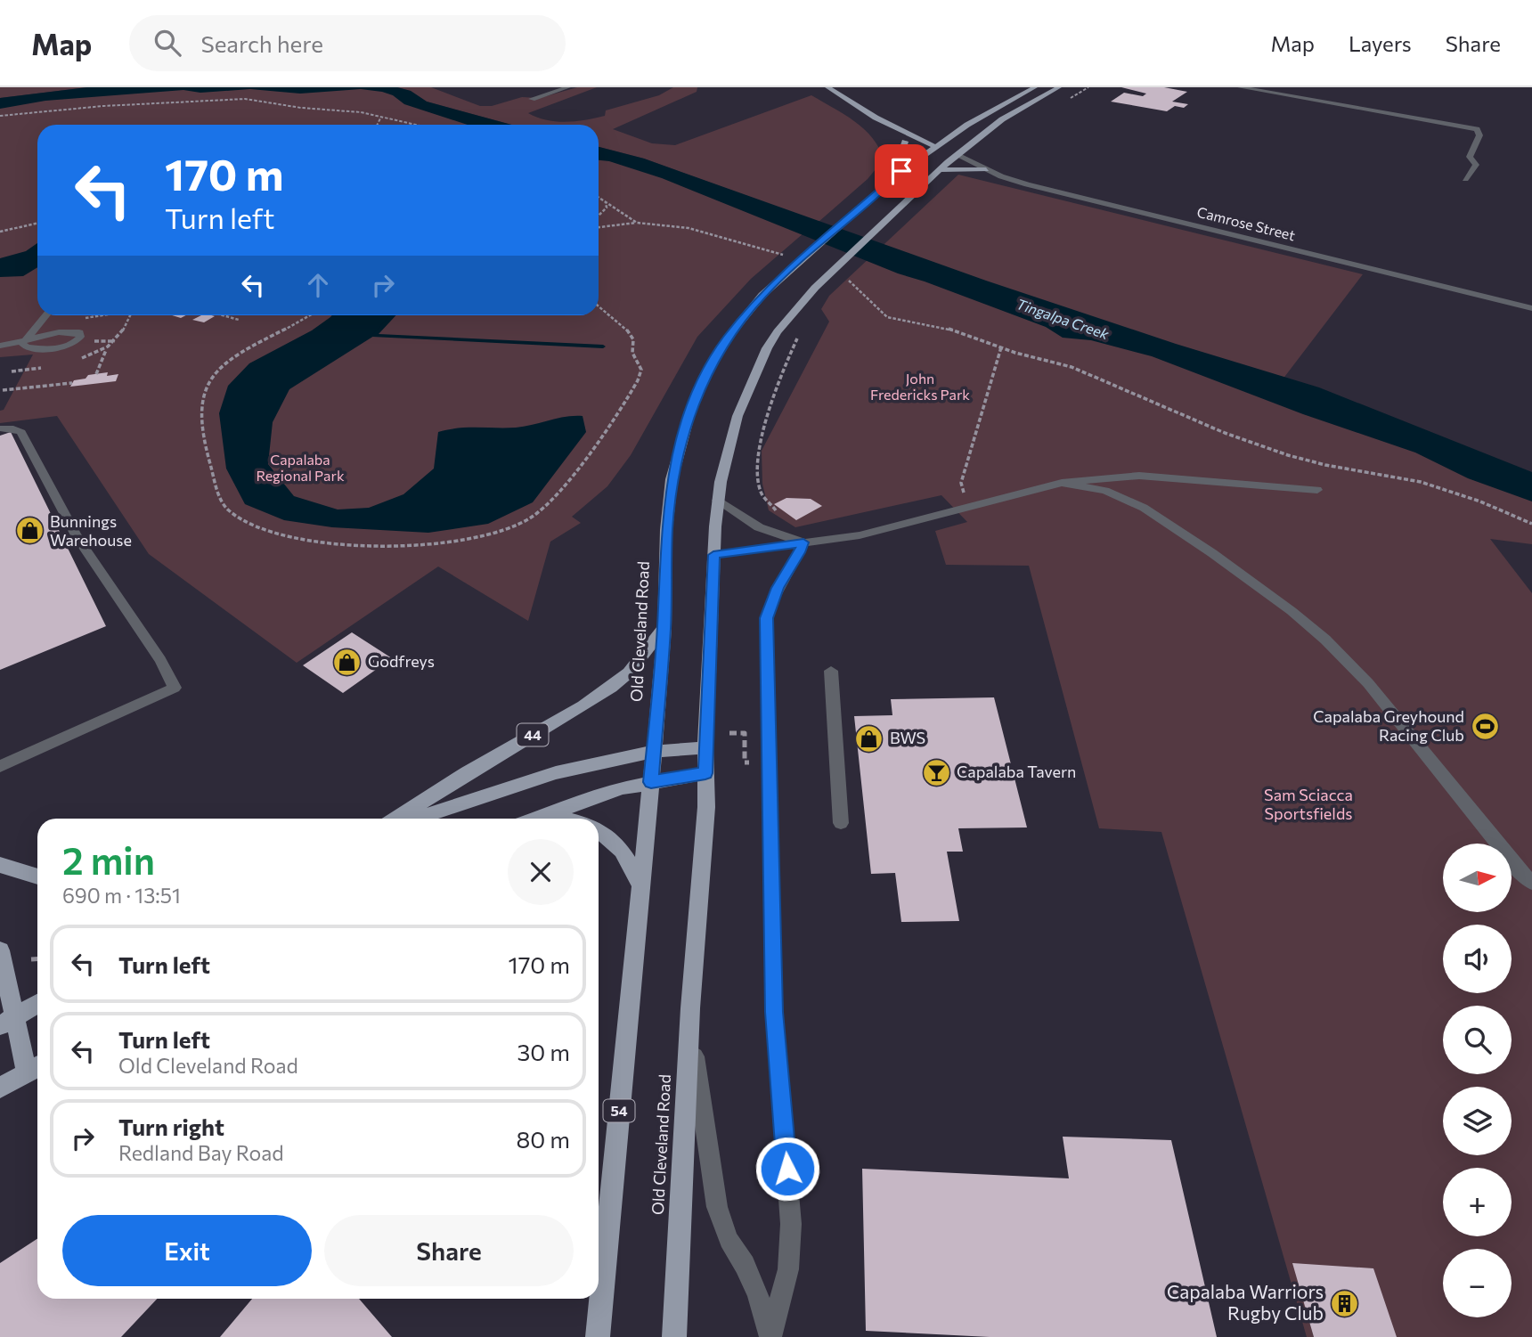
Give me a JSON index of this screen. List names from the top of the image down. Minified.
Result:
{"streets":{"main road":["Old Cleveland Road","44","54"],"street":["Camrose Street"]},"crossings":[["Camrose Street","Old Cleveland Road"],["Old Cleveland Road","44"]],"water":["Tingalpa Creek"],"parks":["John Fredericks Park","Capalaba Regional Park","Sam Sciacca Sportsfields"],"places":{"shop":["Bunnings Warehouse","Godfreys","BWS"],"sports":["Capalaba Greyhound Racing Club"],"bar":["Capalaba Tavern"],"building":["Capalaba Warriors Rugby Club"]},"north":"right","page":{"header":"Map","search":"Search here","nav":["Map","Layers","Share"],"turn":["170 m","Turn left"],"heading":["2 min","690 m · 13:51"],"map_buttons":["+","−"],"list":[{"name":"Turn left","value":"170 m"},{"name":"Turn left","note":"Old Cleveland Road","value":"30 m"},{"name":"Turn right","note":"Redland Bay Road","value":"80 m"}],"buttons":["Exit","Share"]}}
